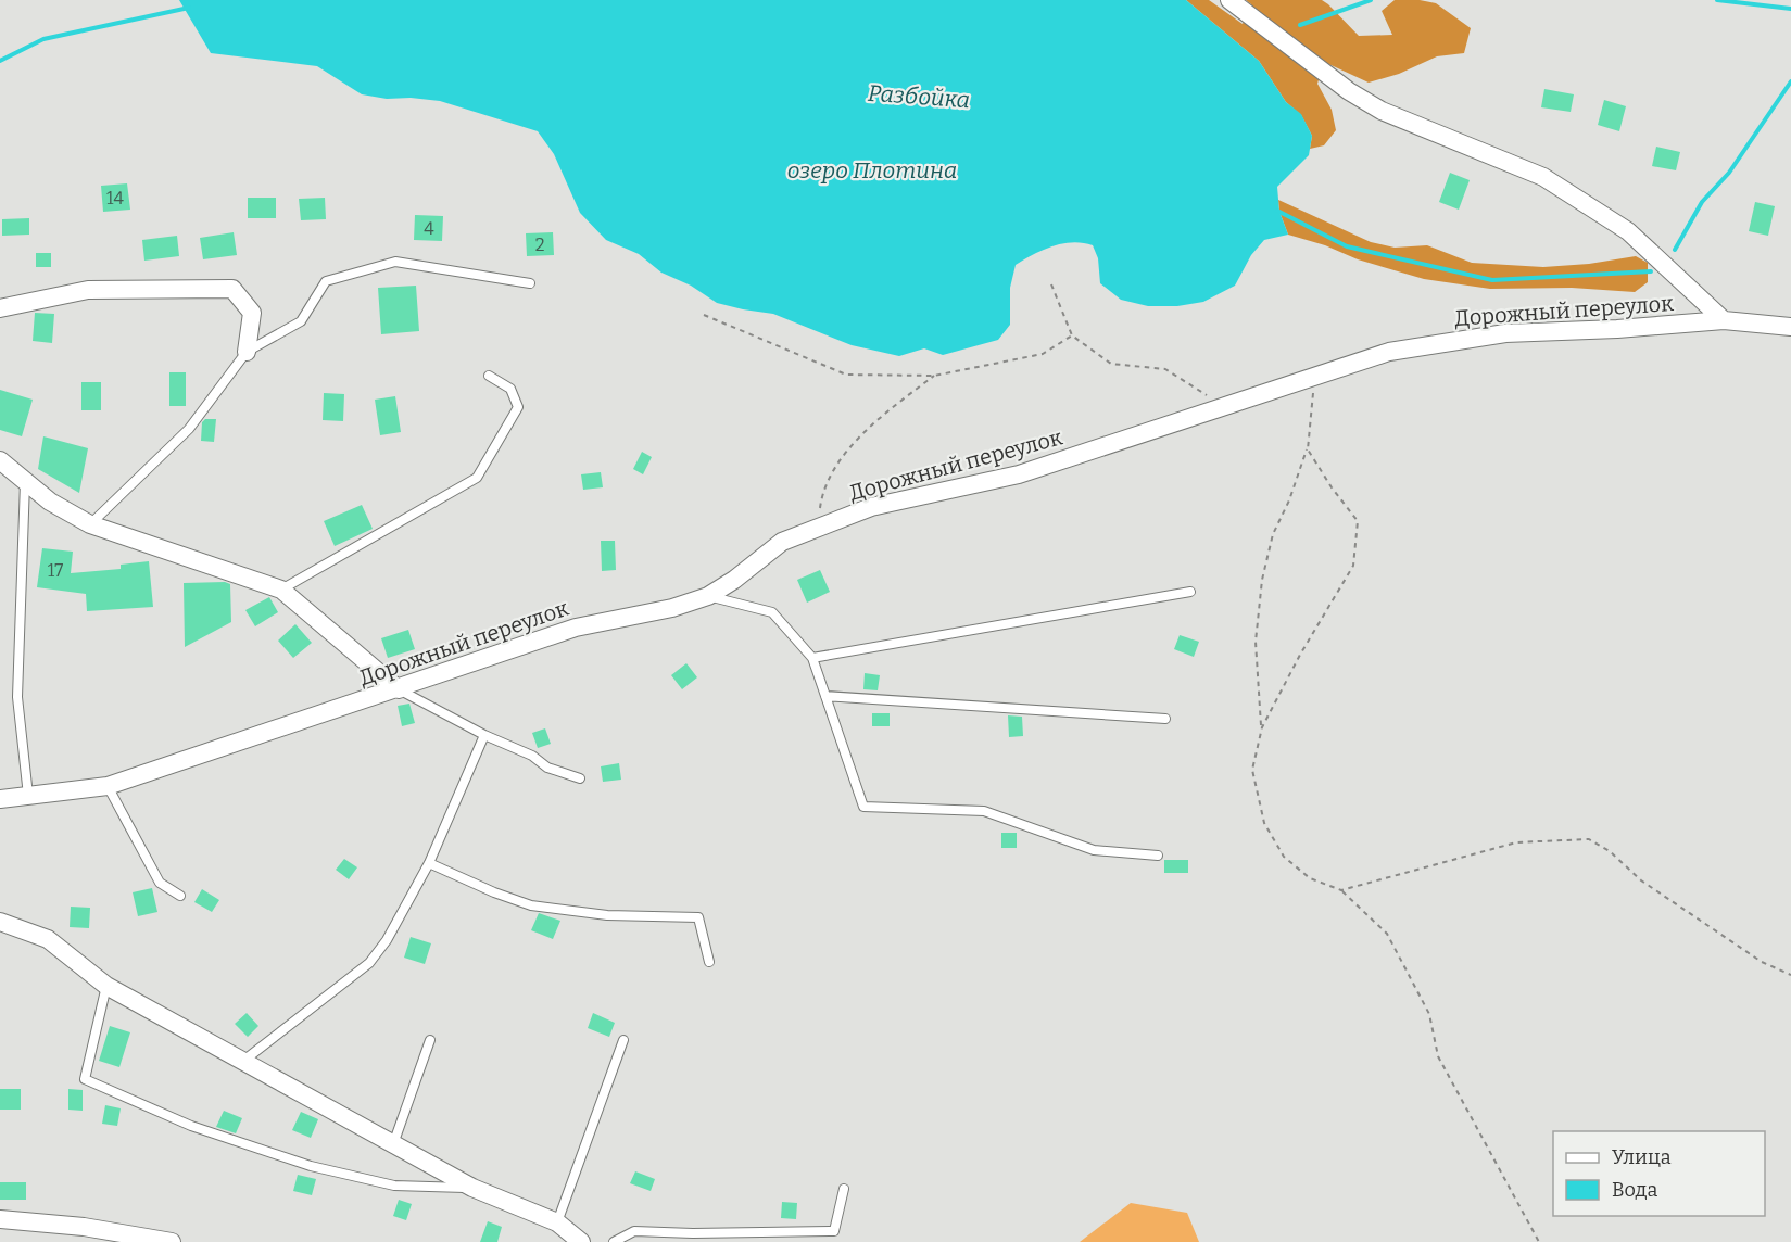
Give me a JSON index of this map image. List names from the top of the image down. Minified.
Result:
{"streets":{"street":["Дорожный переулок"]},"water":["Разбойка","озеро Плотина"],"house_numbers":["14","4","2","17"],"legend":["Улица","Вода"]}
